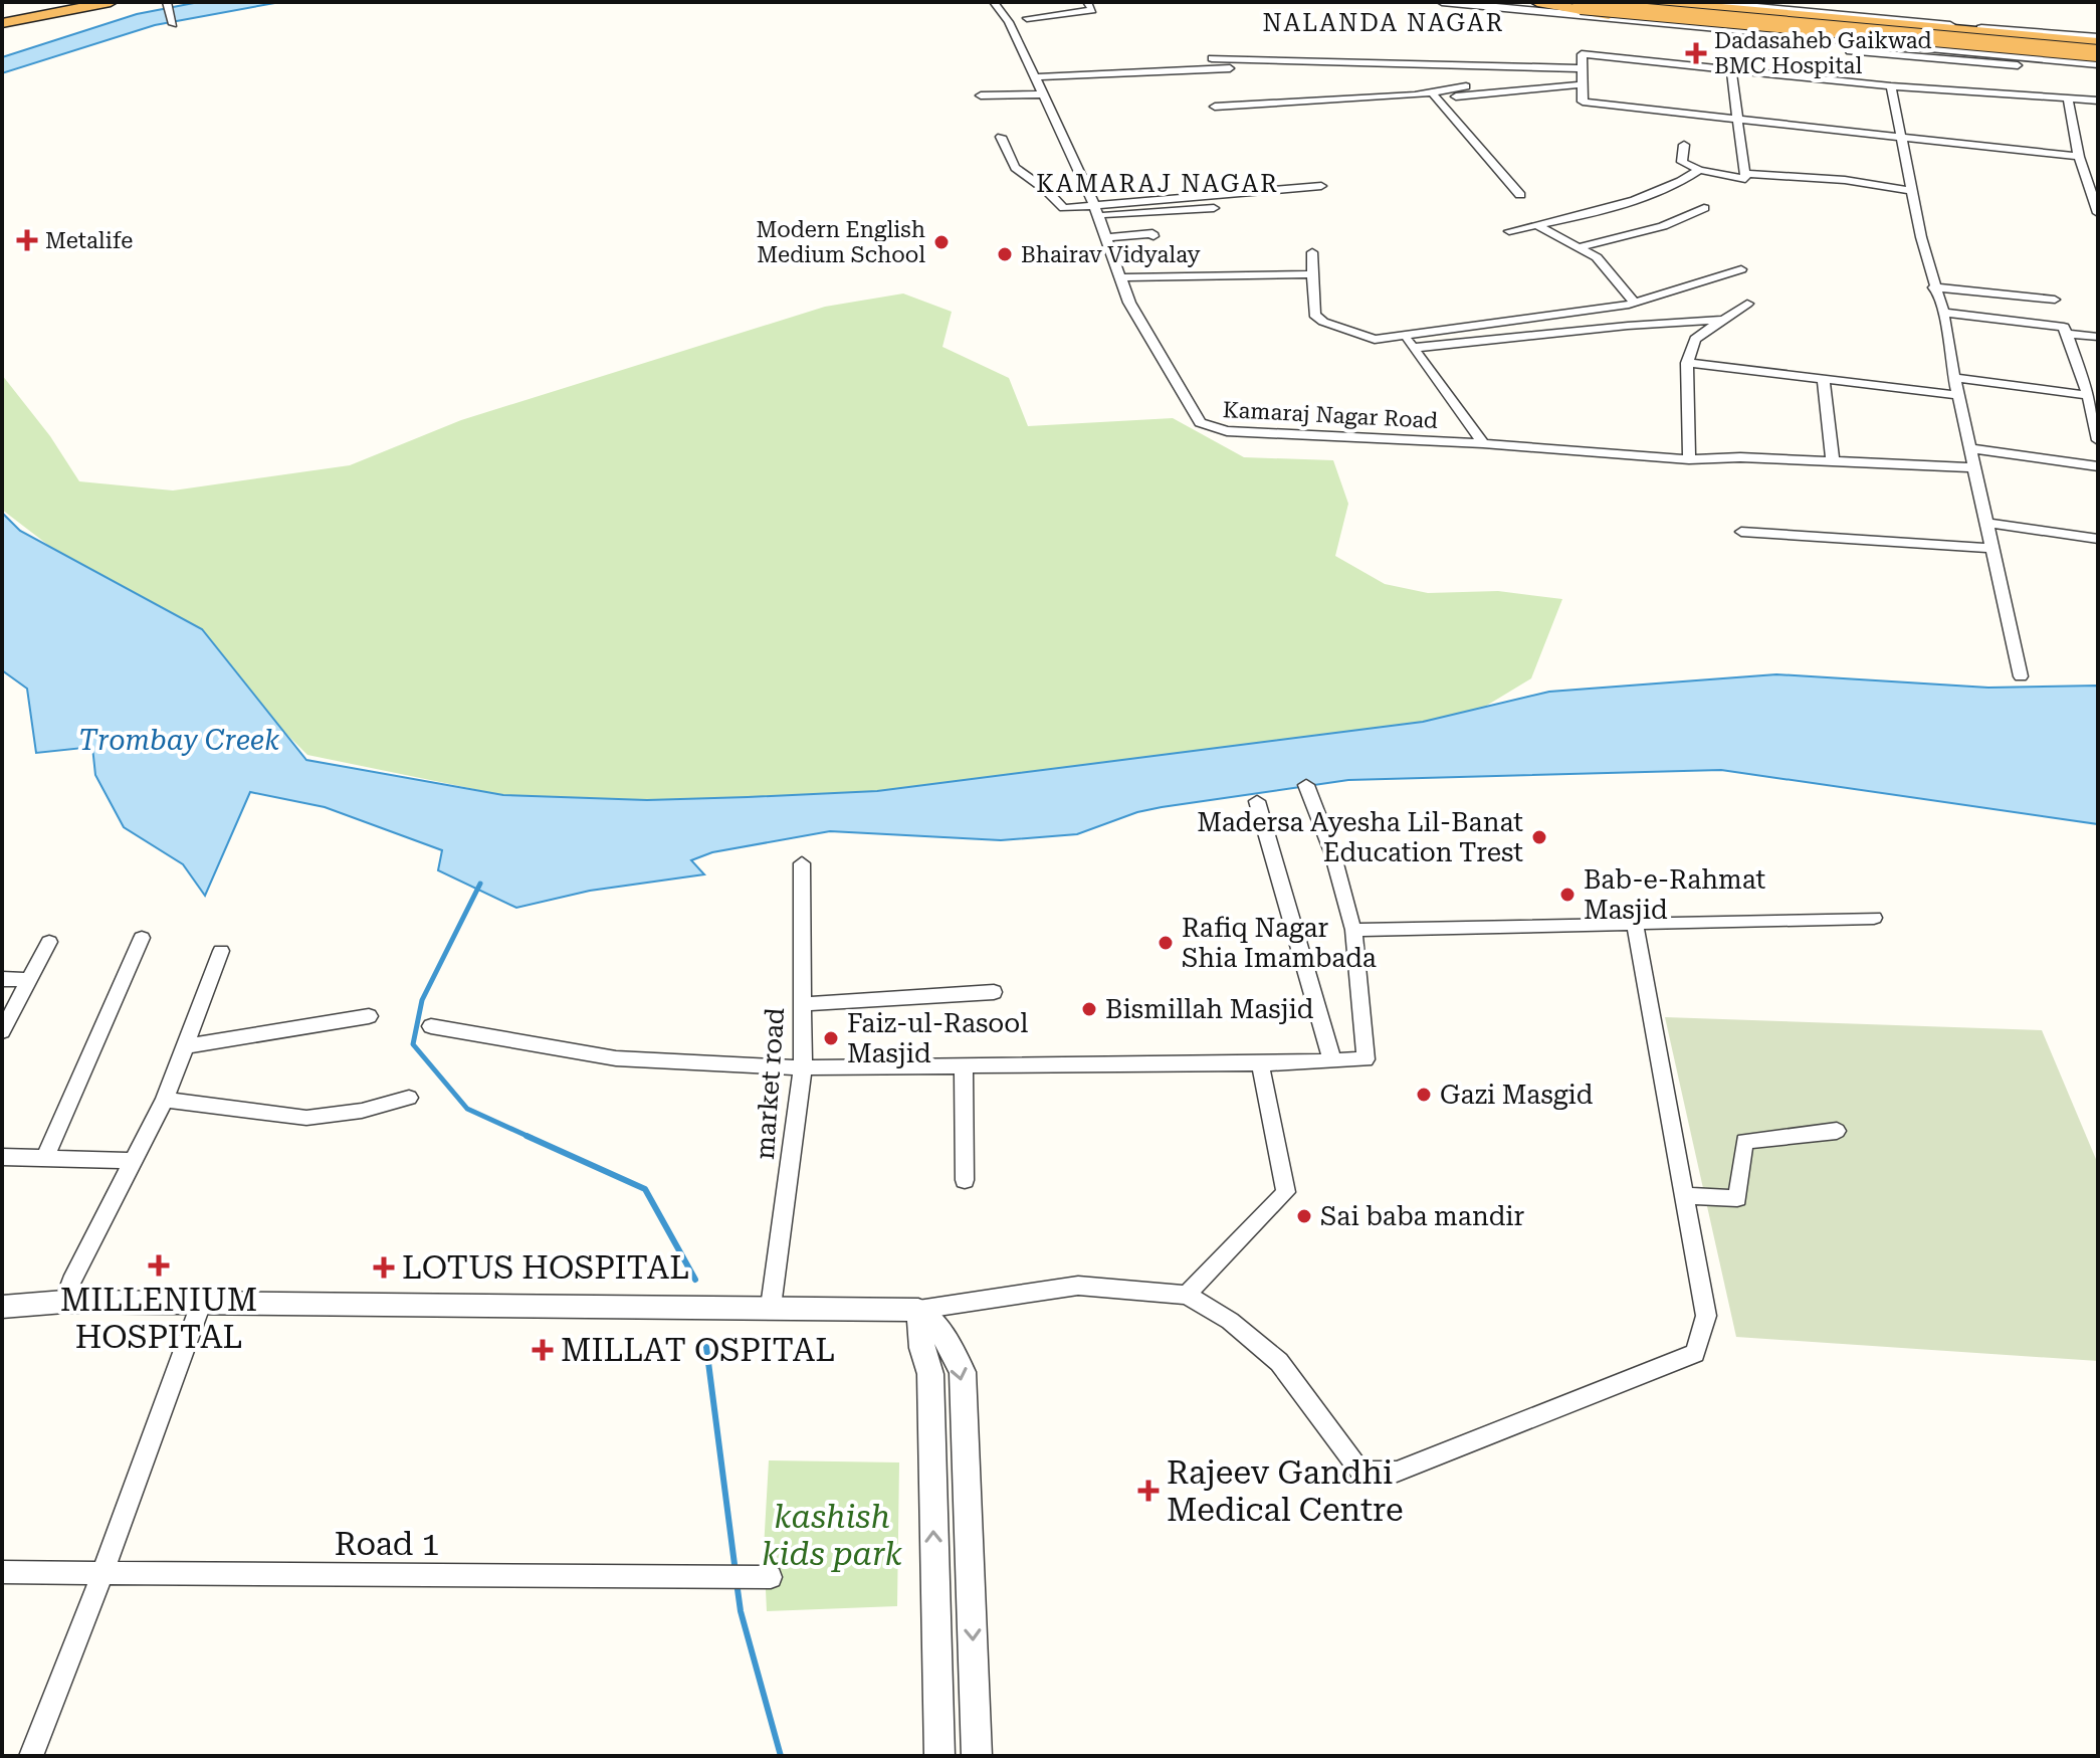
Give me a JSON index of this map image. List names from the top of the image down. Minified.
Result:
{"streets":{"street":["Kamaraj Nagar Road","market road","Road 1"]},"districts":["NALANDA NAGAR","KAMARAJ NAGAR"],"water":["Trombay Creek"],"parks":["kashish kids park"],"places":{"health":["Dadasaheb Gaikwad BMC Hospital","Metalife","MILLENIUM HOSPITAL","LOTUS HOSPITAL","MILLAT OSPITAL","Rajeev Gandhi Medical Centre"],"other":["Modern English Medium School","Bhairav Vidyalay","Madersa Ayesha Lil-Banat Education Trest","Bab-e-Rahmat Masjid","Rafiq Nagar Shia Imambada","Bismillah Masjid","Faiz-ul-Rasool Masjid","Gazi Masgid","Sai baba mandir"]}}
